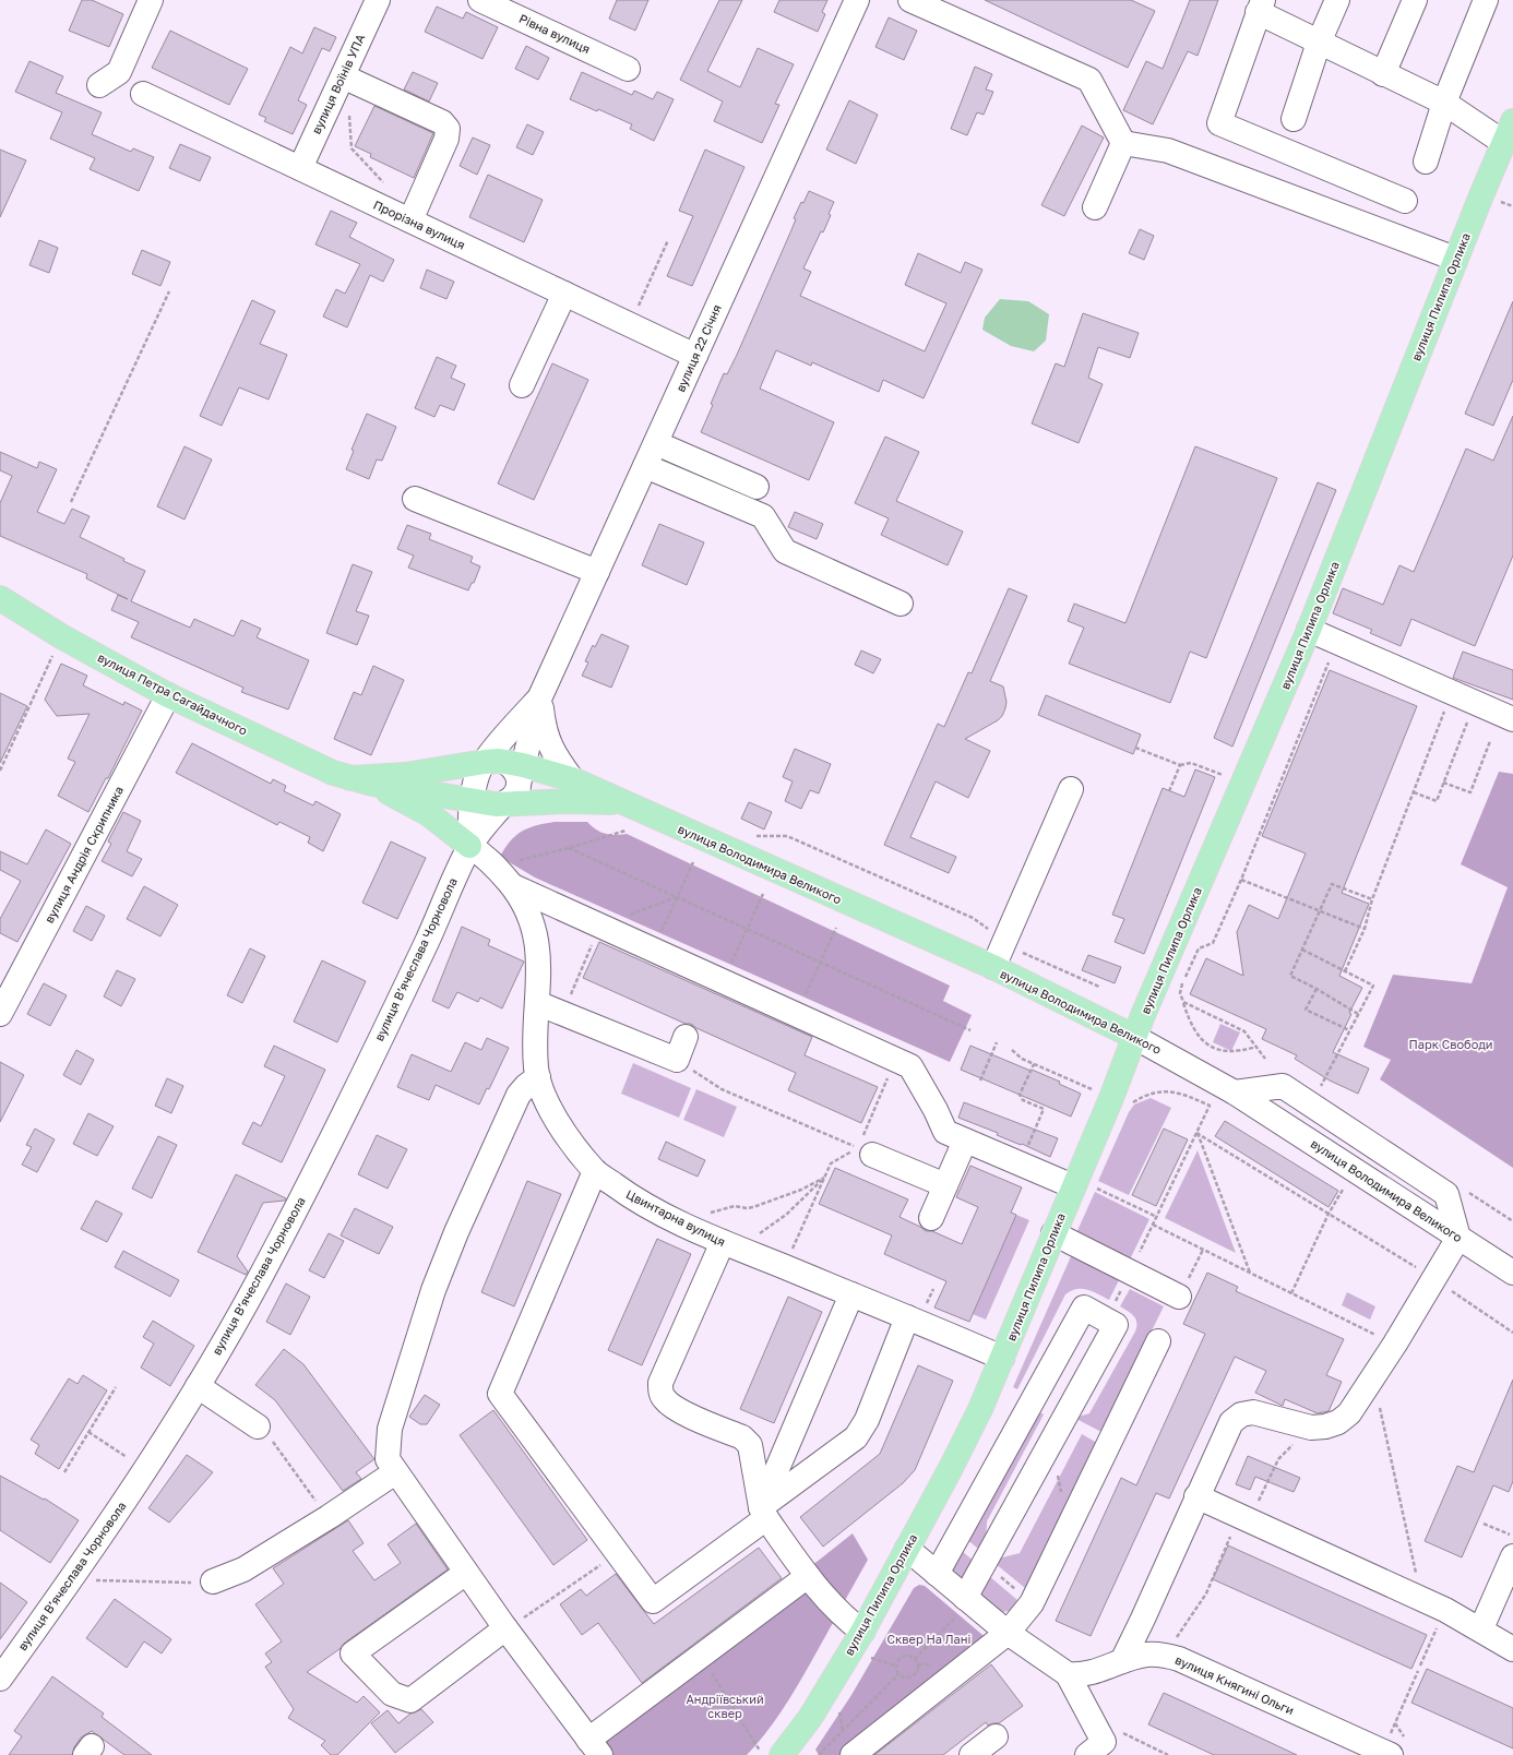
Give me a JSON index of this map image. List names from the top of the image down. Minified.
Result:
{"streets":{"main road":["вулиця Пилипа Орлика","вулиця Петра Сагайдачного","вулиця Володимира Великого"],"street":["Рівна вулиця","вулиця Воїнів УПА","Прорізна вулиця","вулиця 22 Січня","вулиця Андрія Скрипника","вулиця Вʼячеслава Чорновола","Цвинтарна вулиця","вулиця Княгині Ольги"]},"crossings":[["вулиця Воїнів УПА","Прорізна вулиця"],["Прорізна вулиця","вулиця 22 Січня"],["вулиця Пилипа Орлика","вулиця Володимира Великого"],["вулиця Пилипа Орлика","Цвинтарна вулиця"],["вулиця Петра Сагайдачного","вулиця Андрія Скрипника"],["вулиця Вʼячеслава Чорновола","Цвинтарна вулиця"]],"parks":["Парк Свободи","Сквер На Лані","Андріївський сквер"]}
